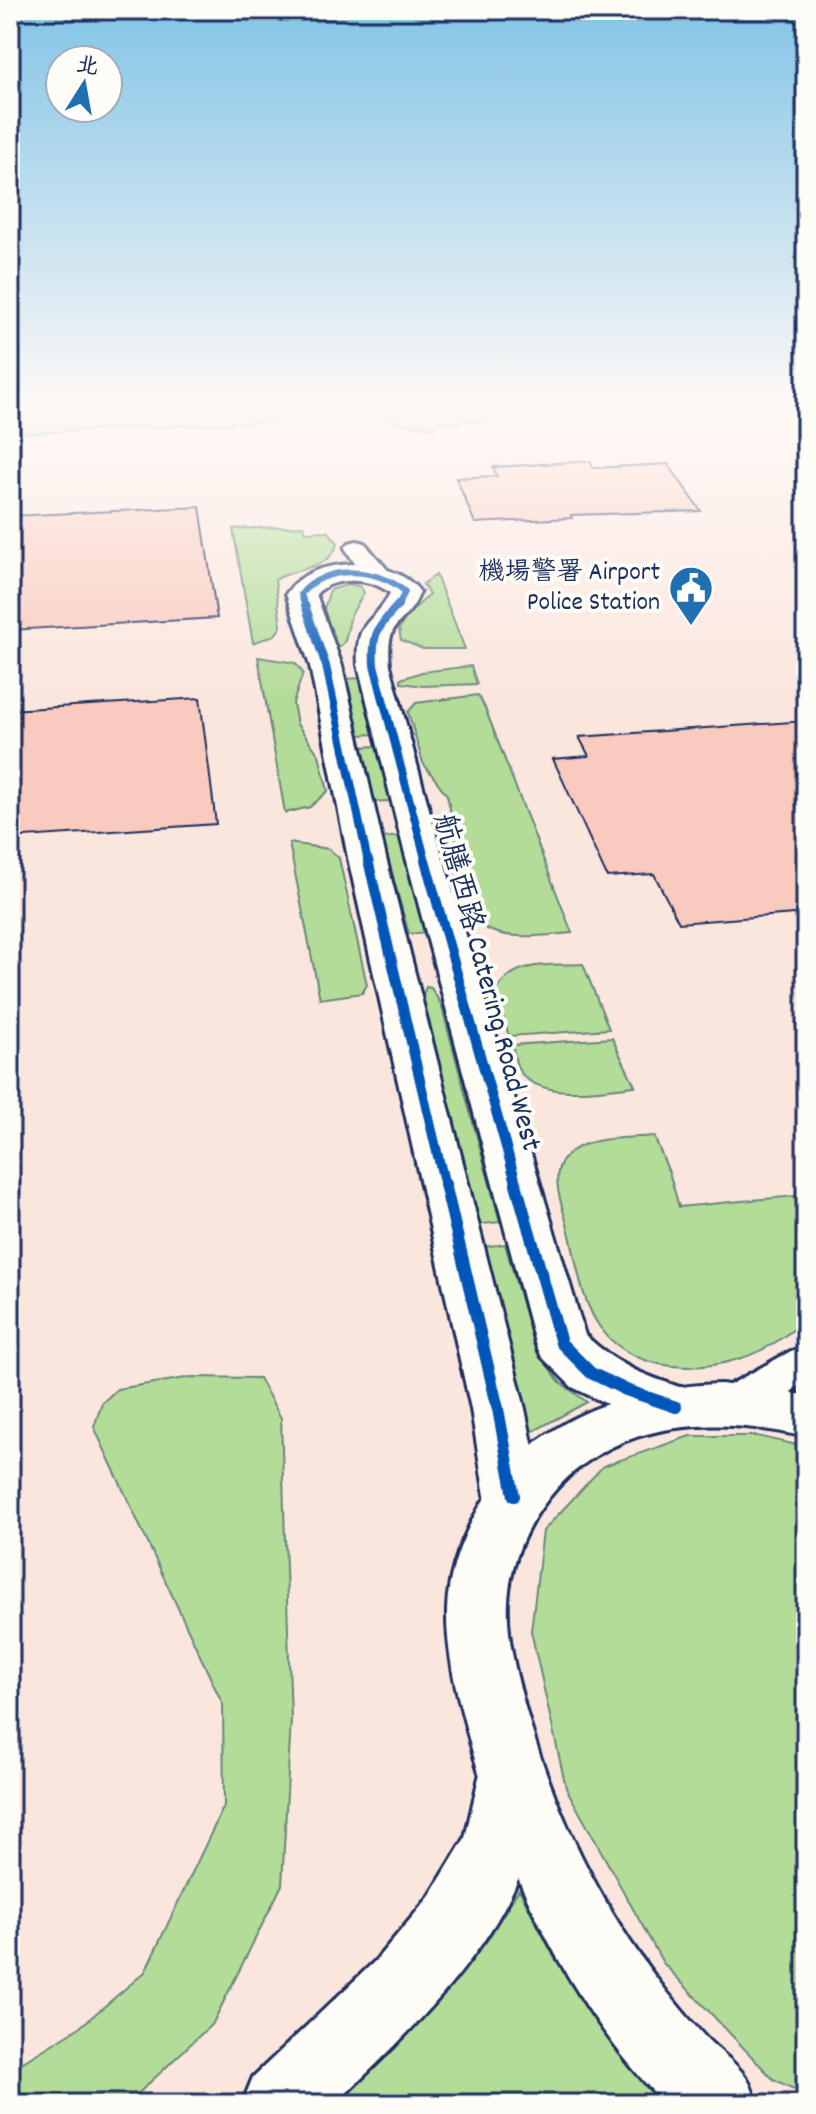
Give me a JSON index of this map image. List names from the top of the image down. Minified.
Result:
{"streets":{"street":["航膳西路 Catering Road West"]},"places":{"public building":["機場警署 Airport Police Station"]},"north":"top"}
